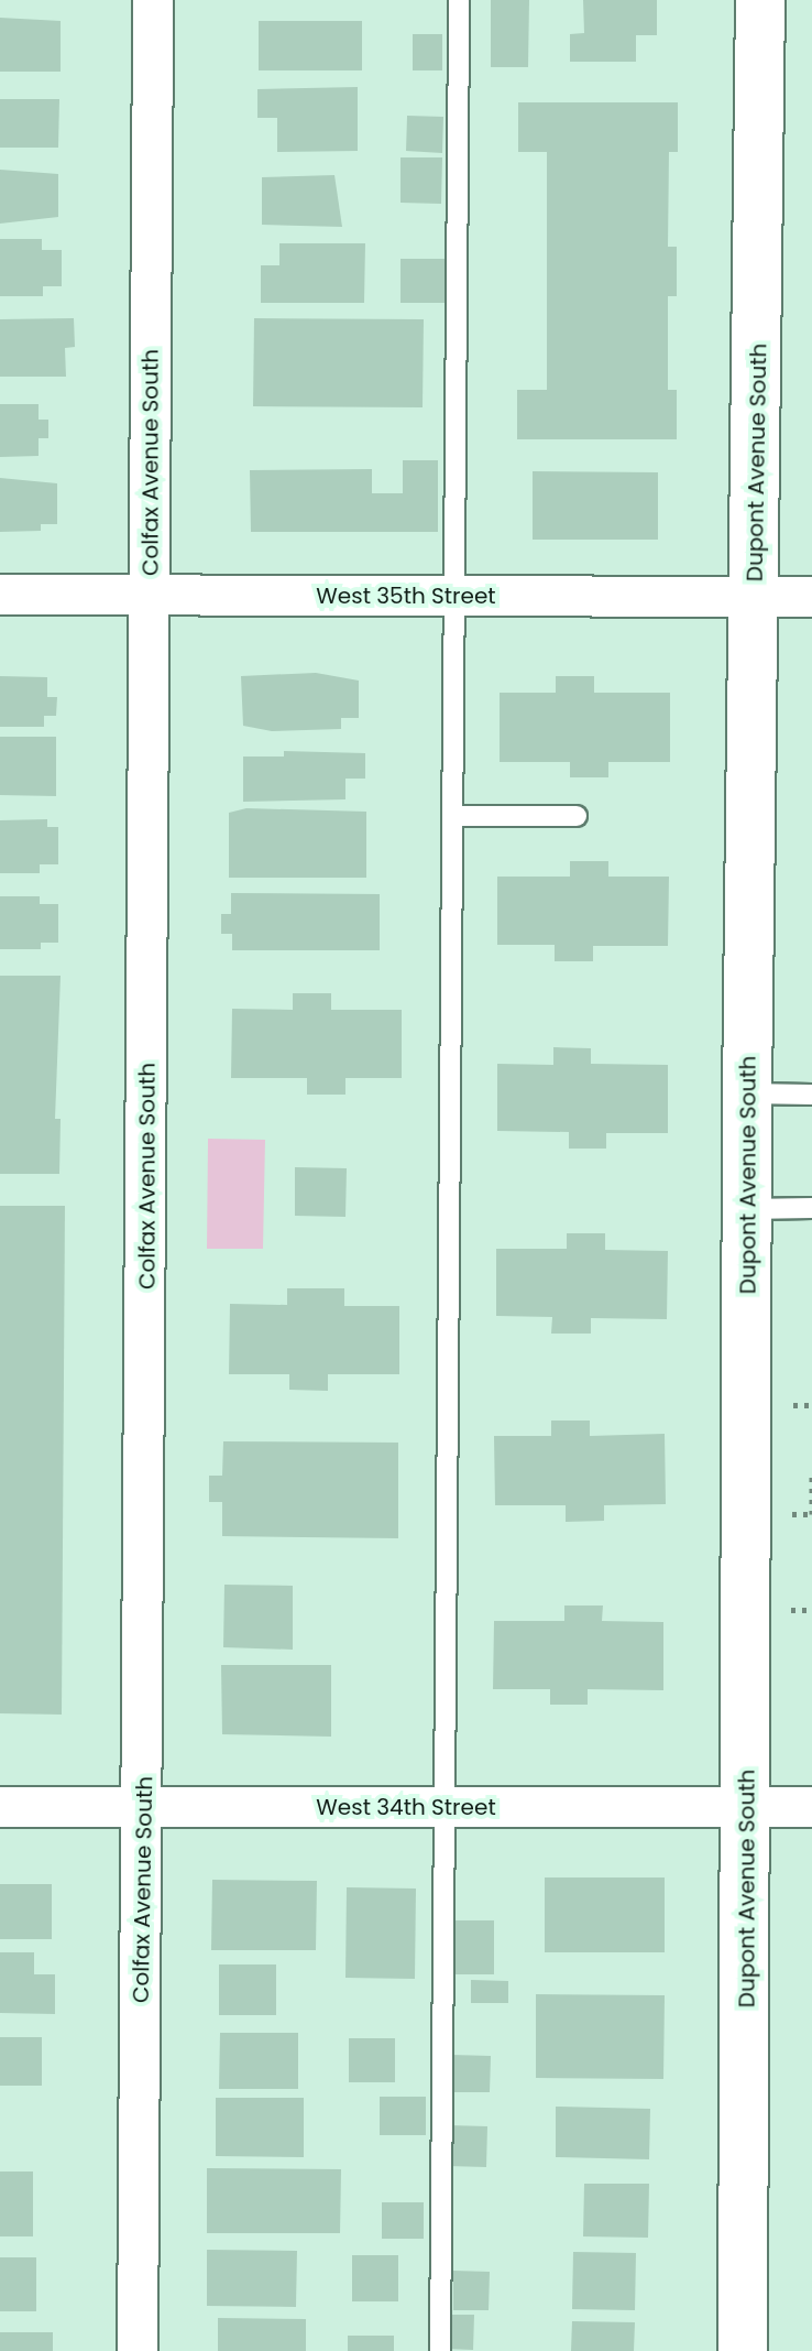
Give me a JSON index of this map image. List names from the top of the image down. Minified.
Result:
{"streets":{"street":["Colfax Avenue South","Dupont Avenue South","West 35th Street","West 34th Street"]},"crossings":[["Colfax Avenue South","West 35th Street"],["Colfax Avenue South","West 34th Street"],["Dupont Avenue South","West 35th Street"],["Dupont Avenue South","West 34th Street"]]}
